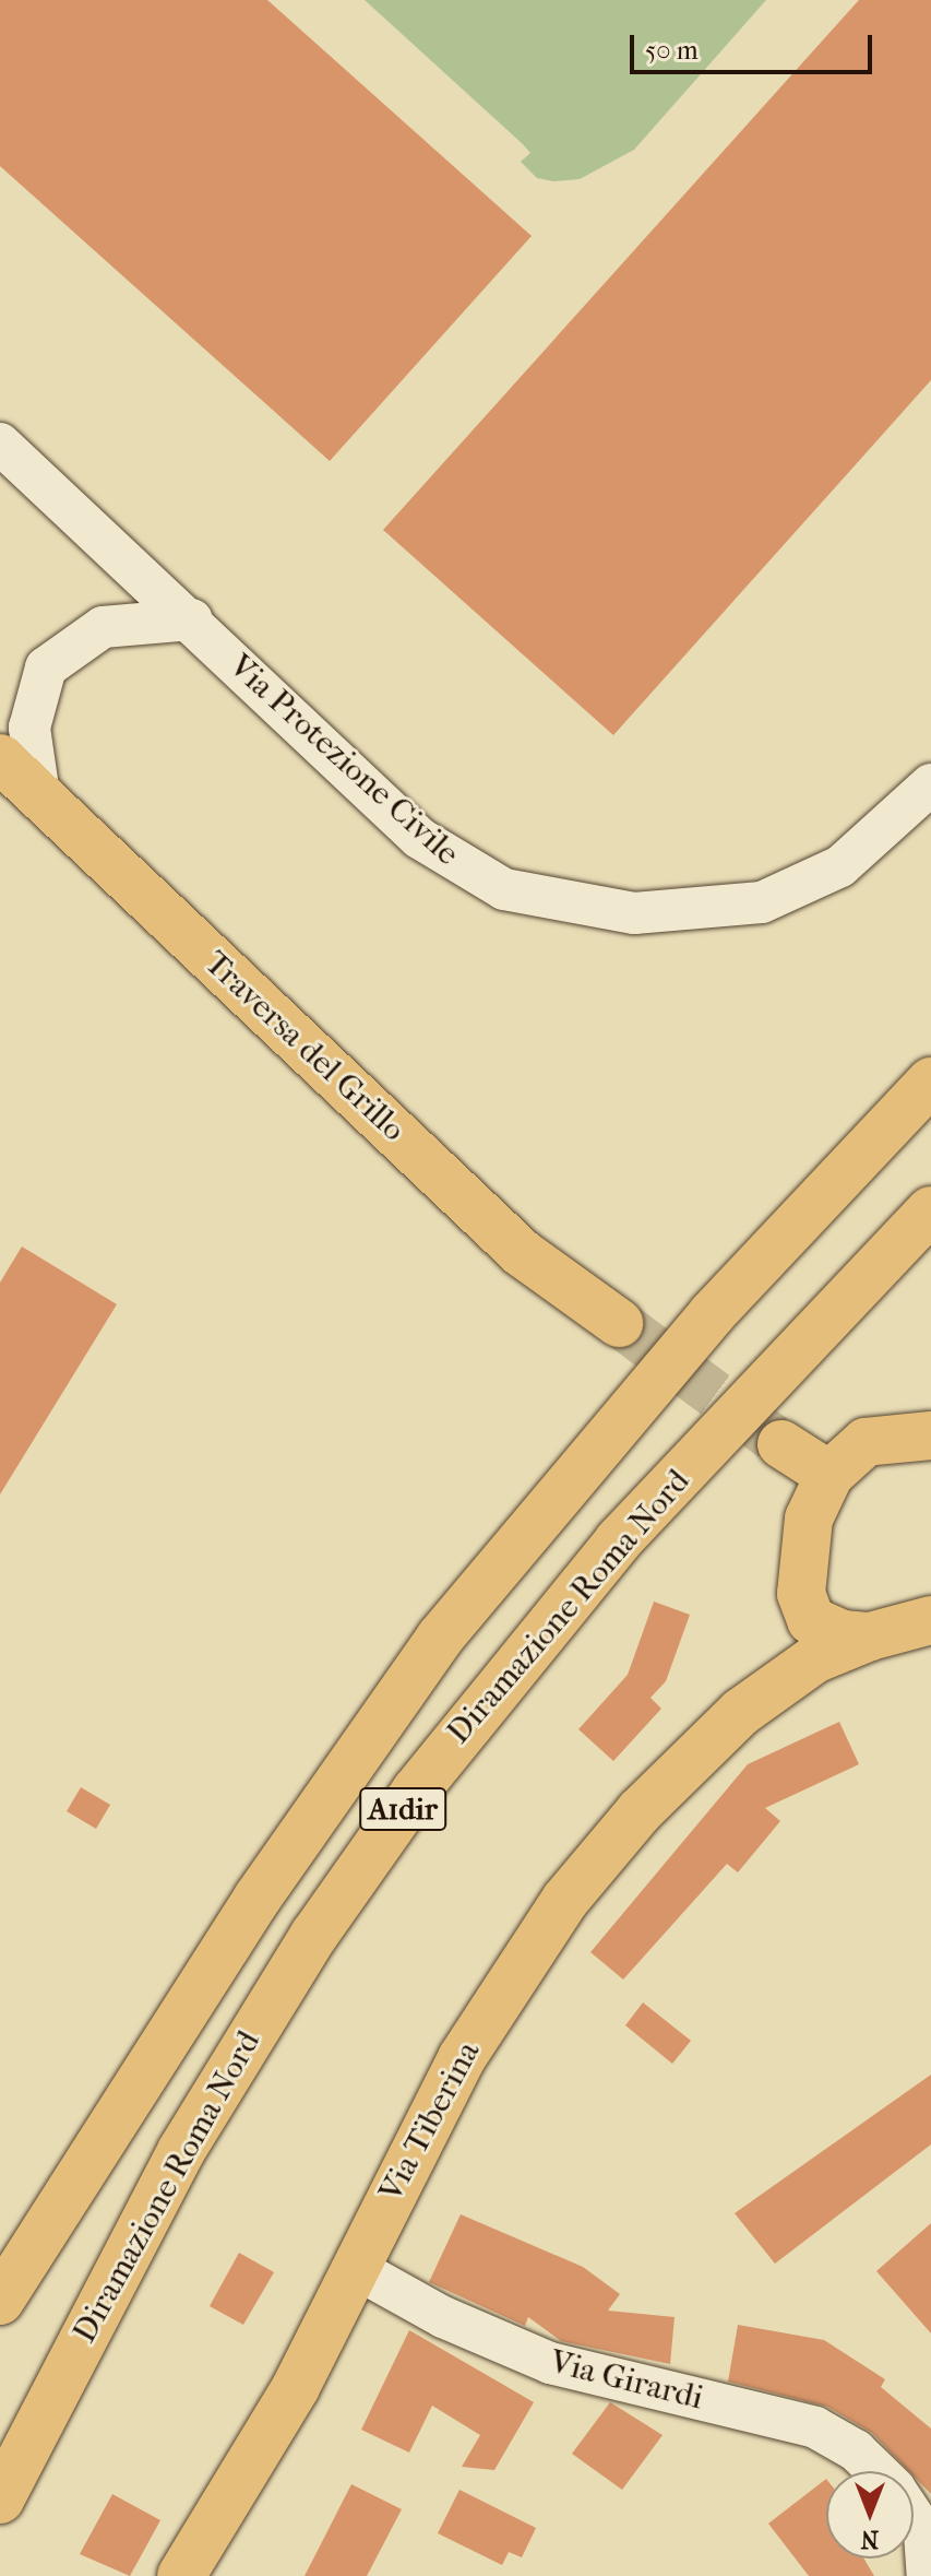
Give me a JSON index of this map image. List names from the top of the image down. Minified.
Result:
{"streets":{"main road":["Traversa del Grillo","Diramazione Roma Nord","A1dir","Via Tiberina"],"street":["Via Protezione Civile","Via Girardi"]},"crossings":[["Via Tiberina","Via Girardi"]],"scale_bar":"50 m","north":"bottom"}
